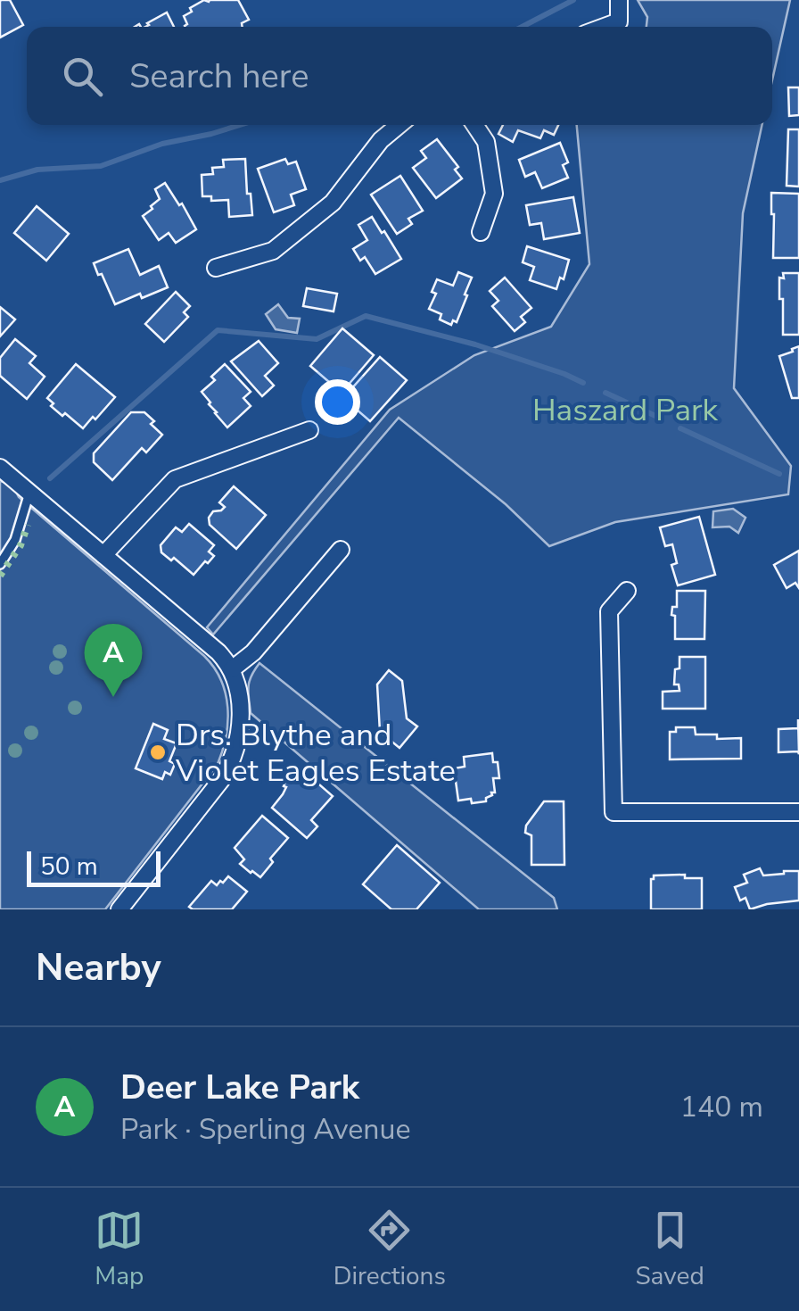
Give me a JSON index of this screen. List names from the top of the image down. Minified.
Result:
{"parks":["Haszard Park"],"places":["Drs. Blythe and Violet Eagles Estate"],"scale_bar":"50 m","page":{"search":"Search here","pins":"A","scale":"50 m","heading":"Nearby","list":[{"mark":"A","name":"Deer Lake Park","note":"Park · Sperling Avenue","value":"140 m"}],"nav":["Map","Directions","Saved"]}}
